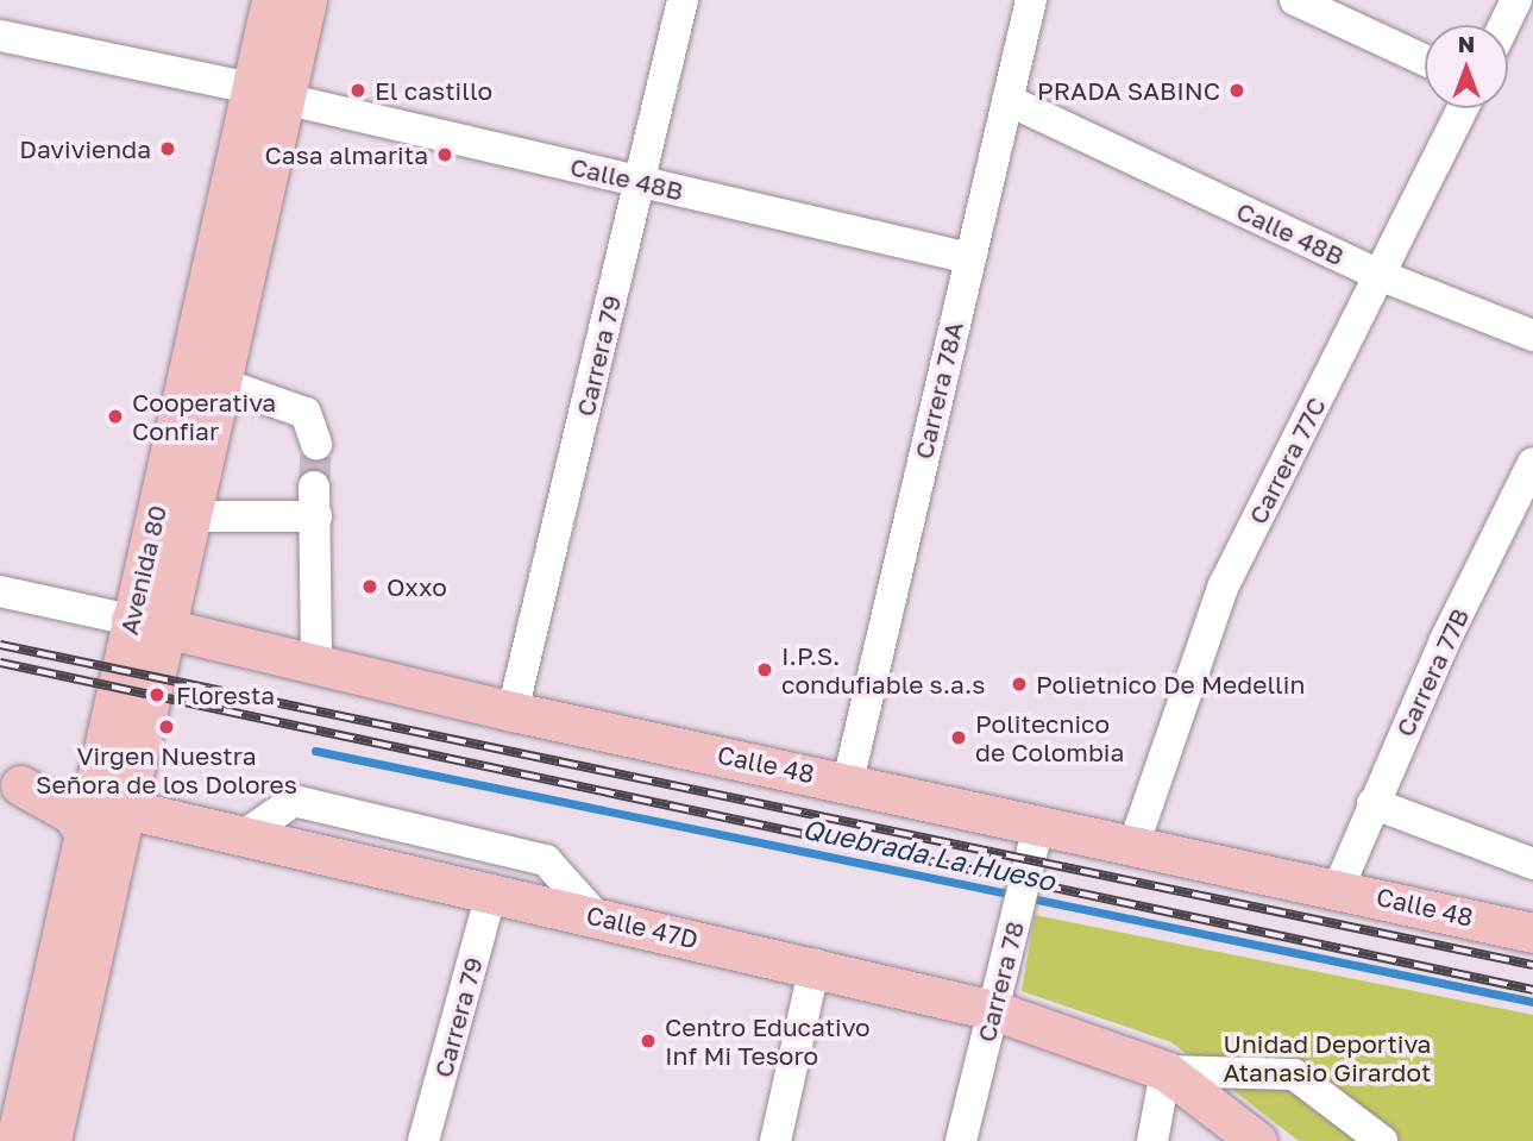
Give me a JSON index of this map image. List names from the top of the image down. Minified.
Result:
{"streets":{"main road":["Avenida 80","Calle 48","Calle 47D"],"street":["Calle 48B","Carrera 79","Carrera 78A","Carrera 77C","Carrera 77B","Carrera 78"]},"crossings":[["Calle 48B","Carrera 79"],["Calle 48B","Carrera 78A"],["Calle 48B","Carrera 77C"],["Calle 48B","Avenida 80"],["Carrera 79","Calle 48"],["Carrera 79","Calle 47D"],["Carrera 78A","Calle 48"],["Carrera 77C","Calle 48"],["Avenida 80","Calle 48"],["Avenida 80","Calle 47D"],["Carrera 77B","Calle 48"],["Calle 48","Carrera 78"],["Calle 47D","Carrera 78"]],"water":["Quebrada La Hueso"],"parks":["Unidad Deportiva Atanasio Girardot"],"places":["El castillo","PRADA SABINC","Davivienda","Casa almarita","Cooperativa Confiar","Oxxo","I.P.S. condufiable s.a.s","Polietnico De Medellin","Floresta","Virgen Nuestra Señora de los Dolores","Politecnico de Colombia","Centro Educativo Inf Mi Tesoro"],"north":"top"}
